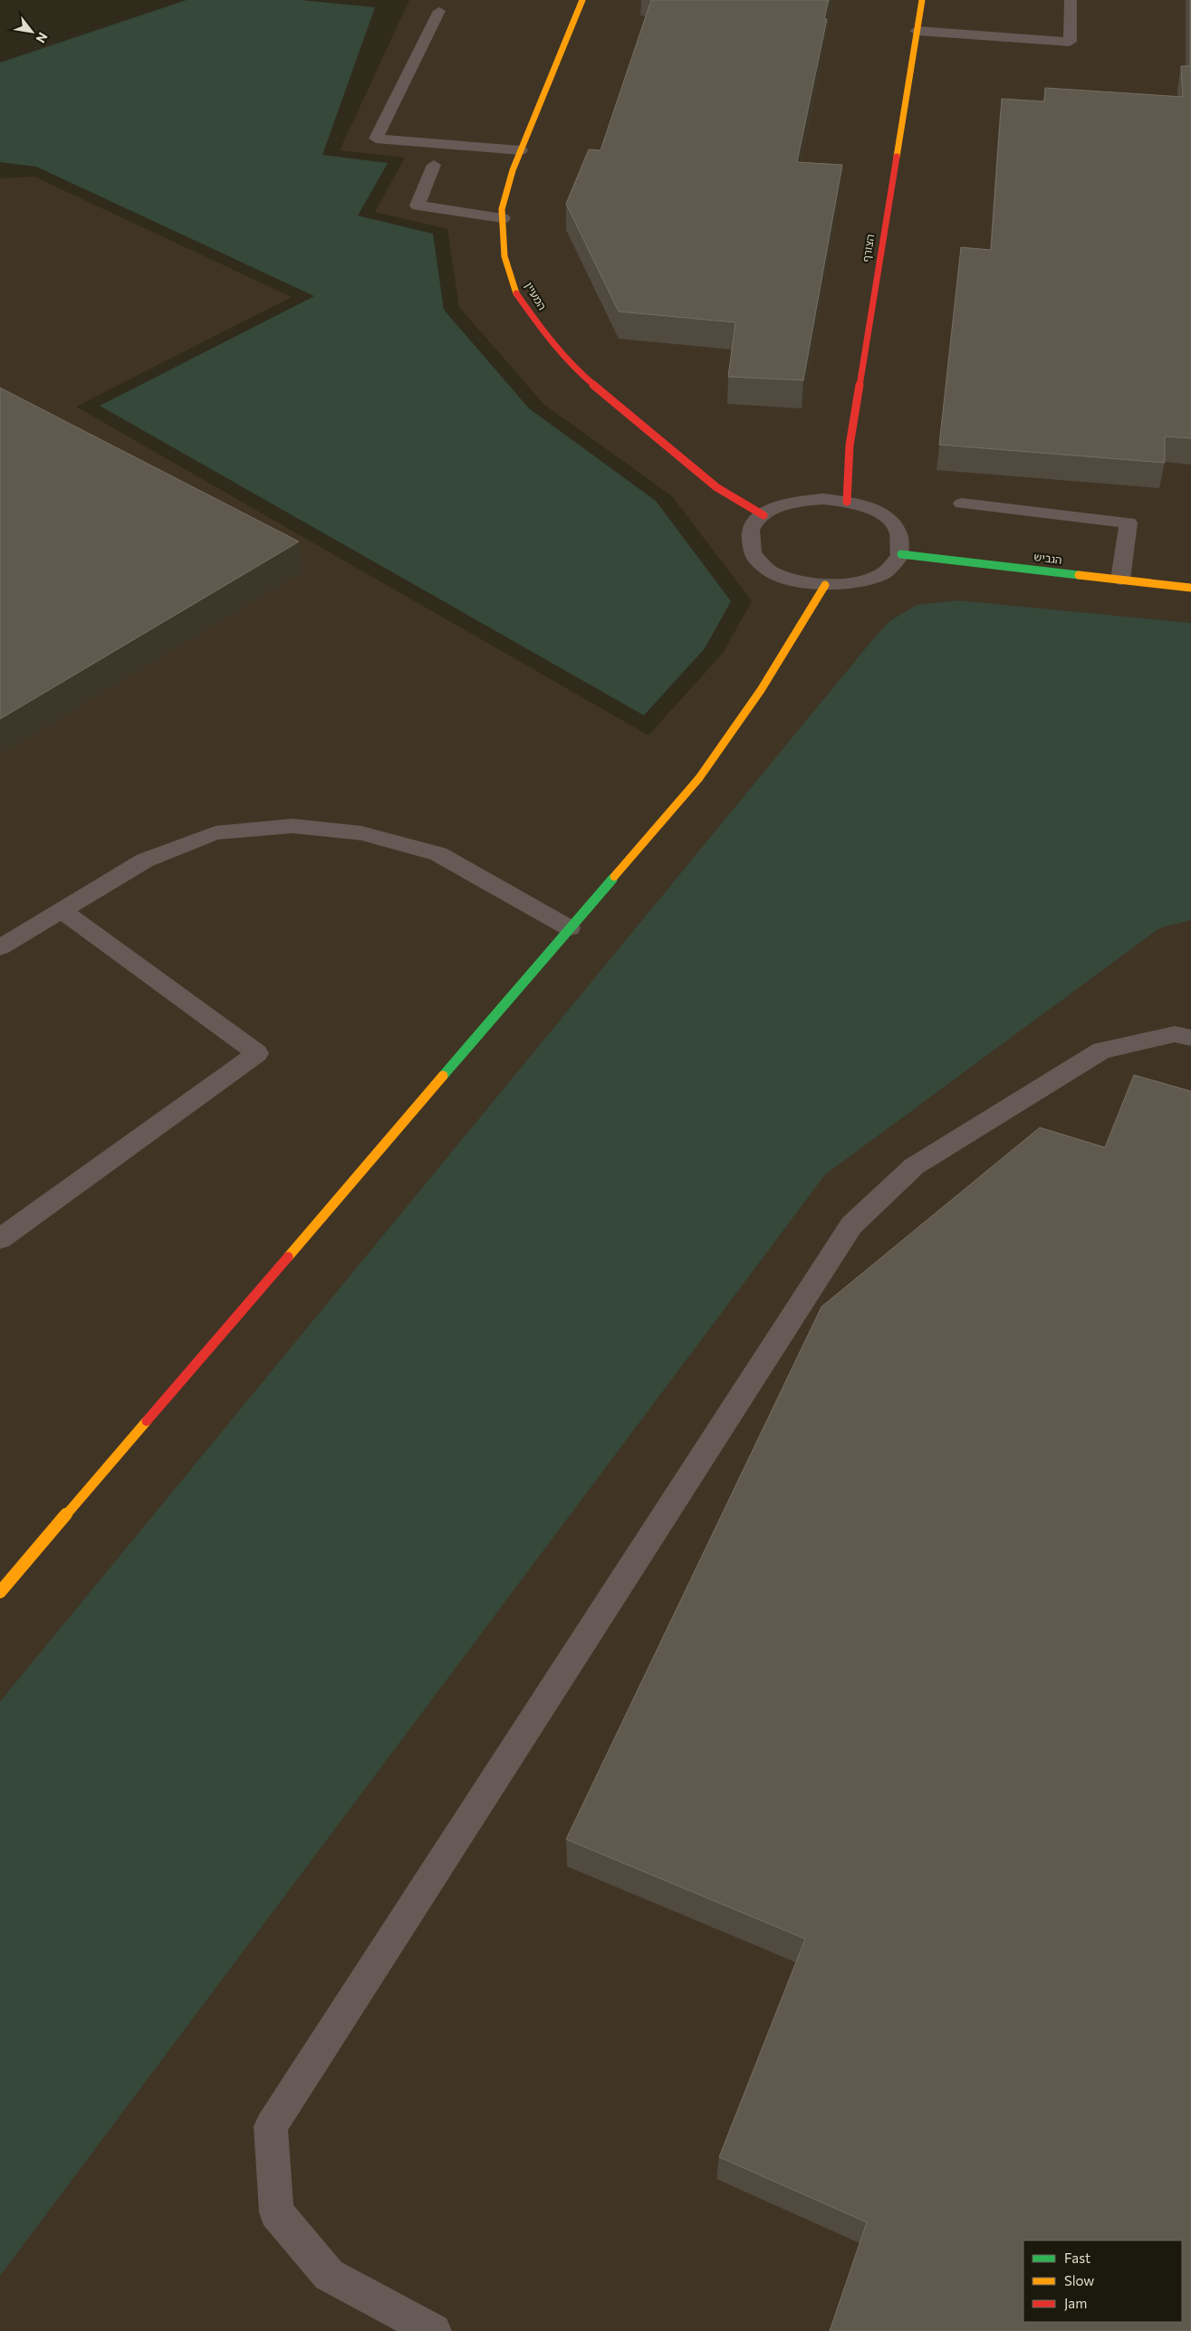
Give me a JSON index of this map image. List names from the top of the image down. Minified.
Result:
{"streets":{"street":["הצורף","המעיין","הגביש"]},"crossings":[["הצורף","המעיין"],["הצורף","הגביש"],["המעיין","הגביש"]],"legend":["Fast","Slow","Jam"],"north":"bottom right"}
